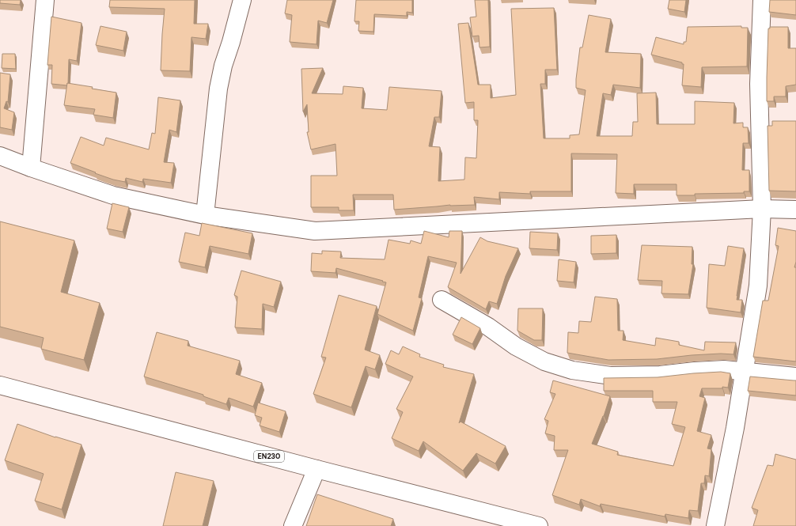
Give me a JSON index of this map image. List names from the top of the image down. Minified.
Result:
{"streets":{"street":["EN230"]}}
